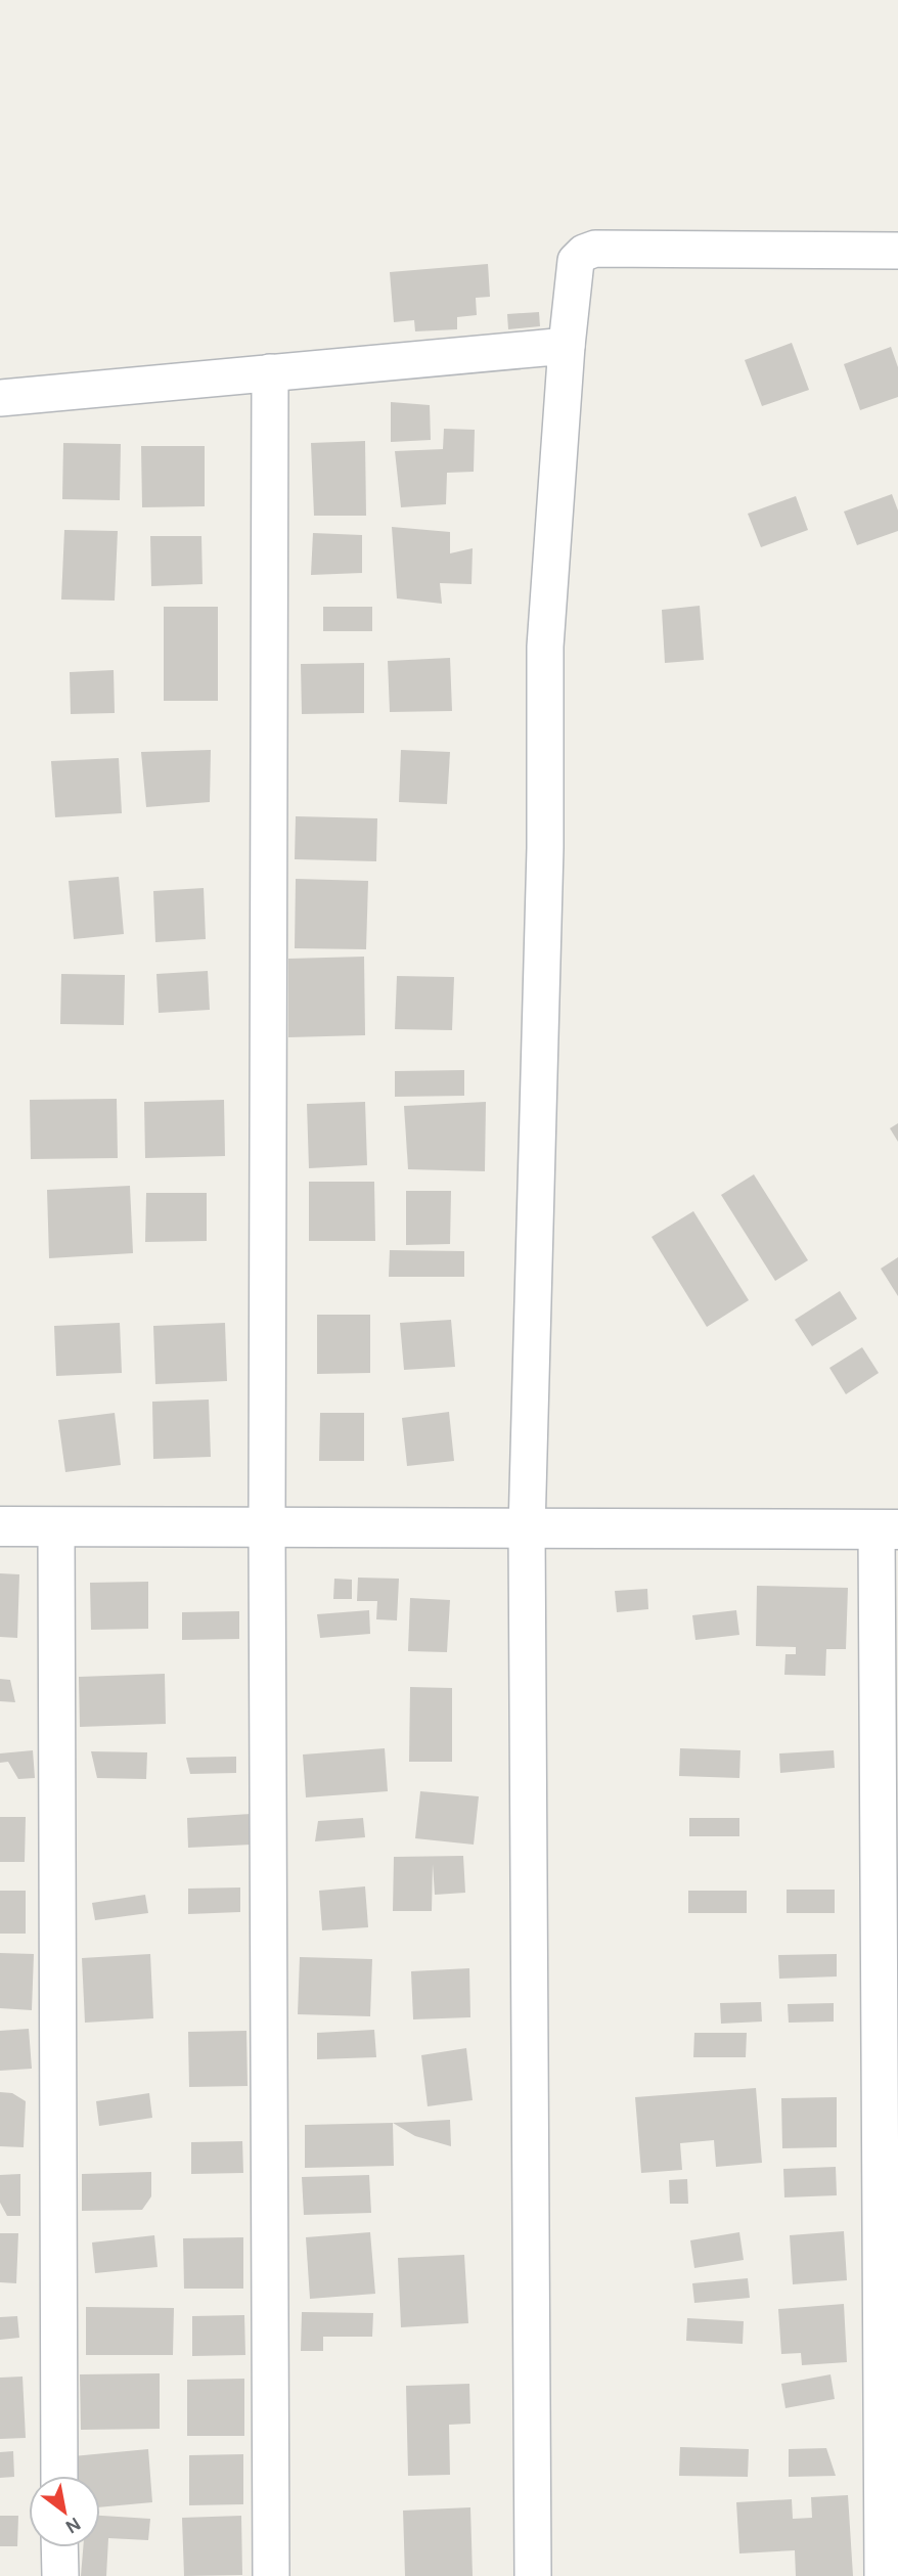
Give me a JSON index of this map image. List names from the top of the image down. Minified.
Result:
{"north":"bottom right"}
